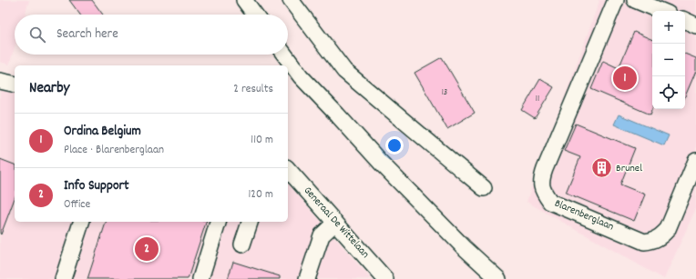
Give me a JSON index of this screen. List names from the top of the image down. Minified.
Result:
{"streets":{"street":["Blarenberglaan","Generaal De Wittelaan"]},"places":{"building":["Brunel"]},"house_numbers":["13","11"],"page":{"map_buttons":["+","−"],"search":"Search here","pins":["1","2"],"heading":["Nearby","2 results"],"list":[{"mark":"1","name":"Ordina Belgium","note":"Place · Blarenberglaan","value":"110 m"},{"mark":"2","name":"Info Support","note":"Office","value":"120 m"}]}}
